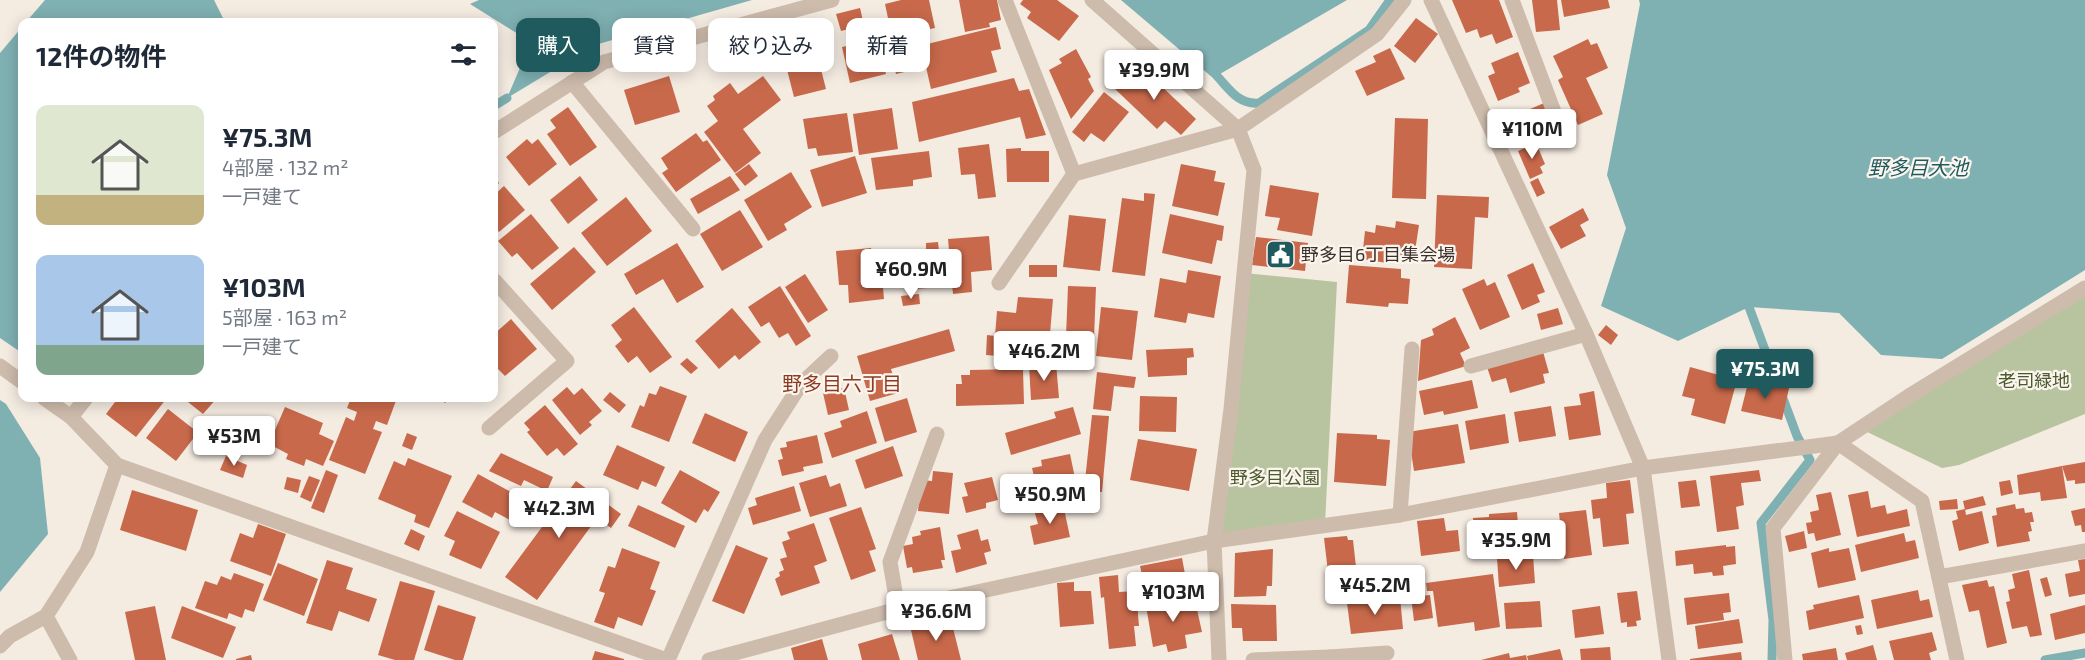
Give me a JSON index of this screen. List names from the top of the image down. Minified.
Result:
{"districts":["野多目六丁目"],"water":["野多目大池"],"parks":["老司緑地","野多目公園"],"places":{"public building":["野多目6丁目集会場"]},"page":{"chip":["購入","賃貸","絞り込み","新着"],"heading":"12件の物件","price":["¥39.9M","¥110M","¥60.9M","¥46.2M","¥75.3M","¥53M","¥50.9M","¥42.3M","¥35.9M","¥45.2M","¥103M","¥36.6M"],"list":[{"name":"¥75.3M","note":"4部屋 · 132 m² · 一戸建て"},{"name":"¥103M","note":"5部屋 · 163 m² · 一戸建て"}]}}
